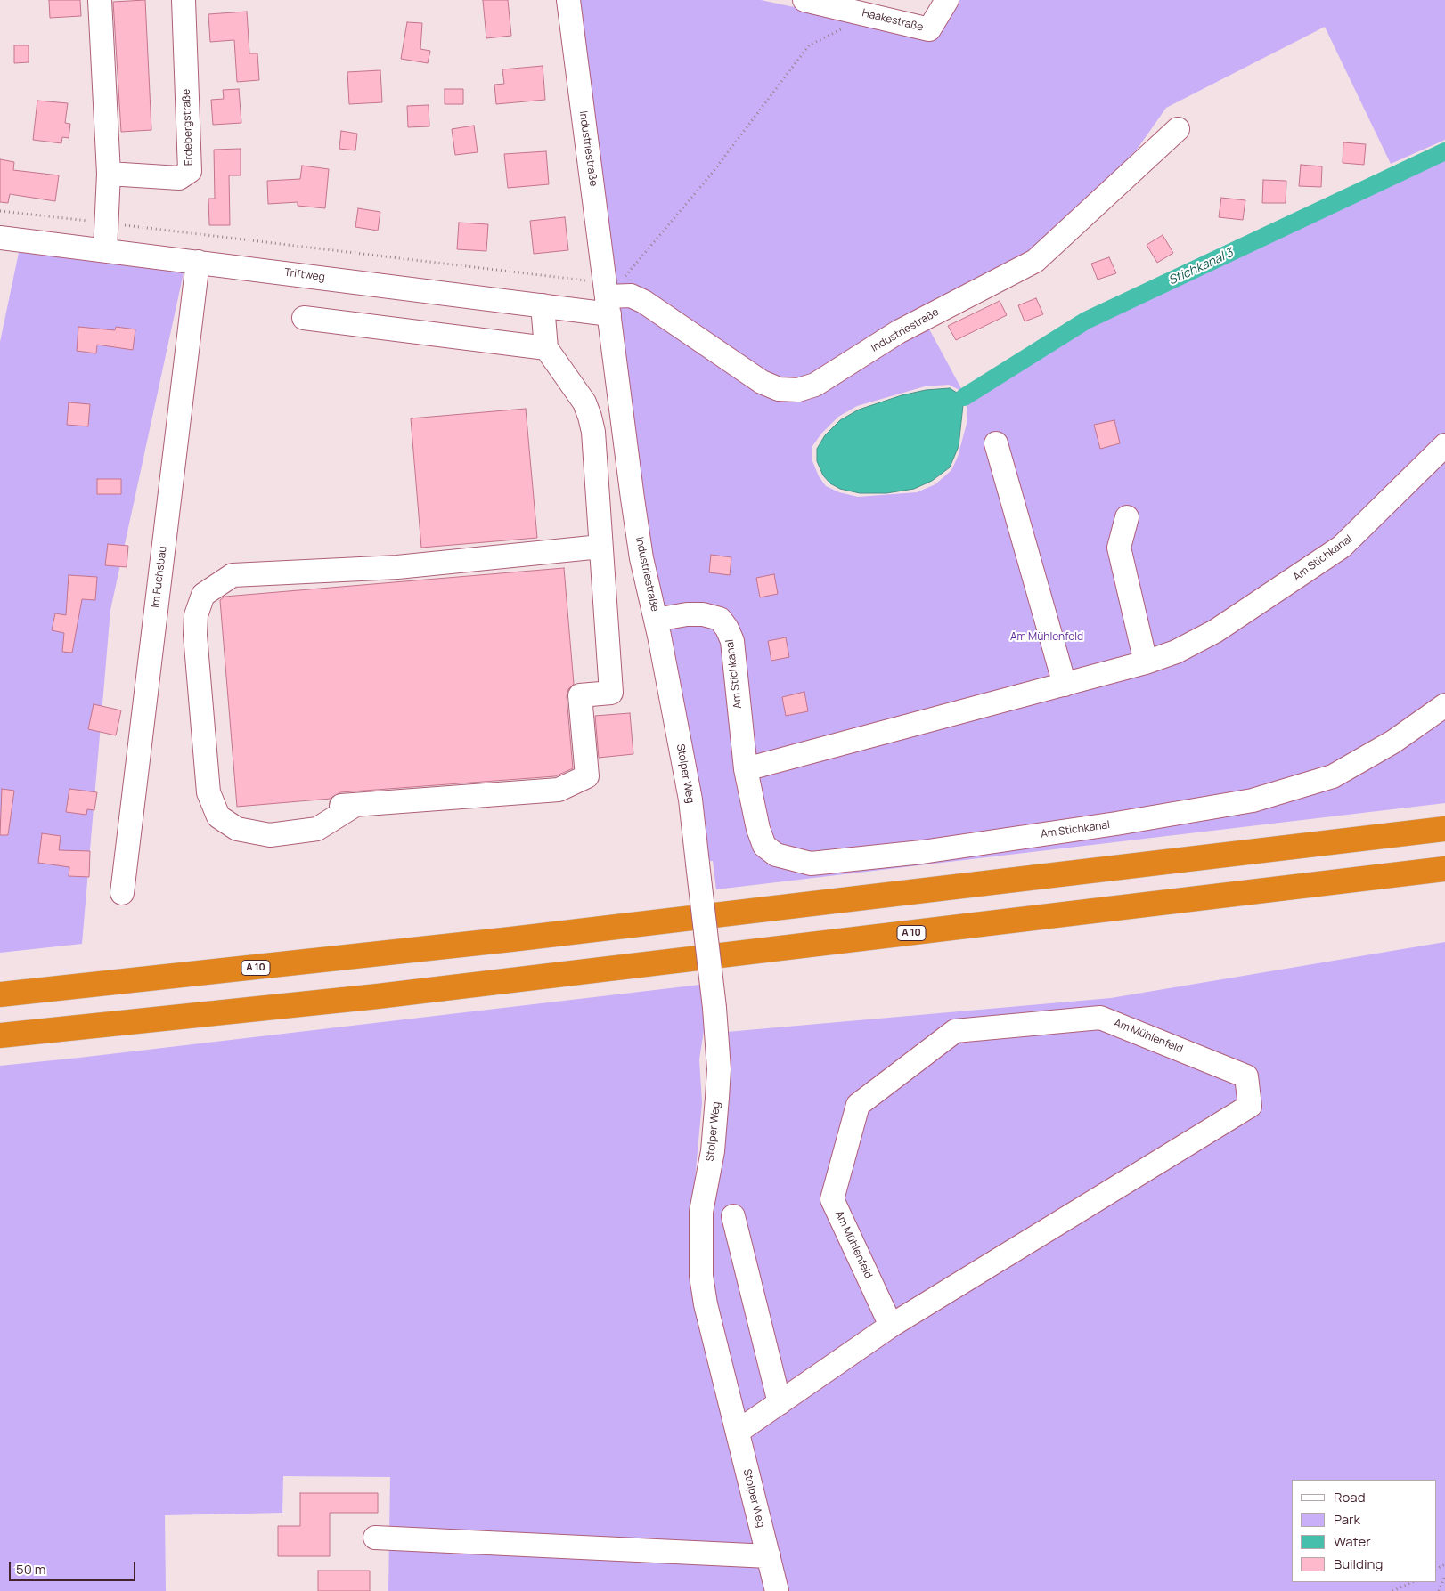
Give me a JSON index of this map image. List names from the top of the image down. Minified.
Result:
{"streets":{"highway":["A 10"],"street":["Haakestraße","Erdebergstraße","Industriestraße","Triftweg","Am Stichkanal","Im Fuchsbau","Stolper Weg","Am Mühlenfeld"]},"crossings":[["Industriestraße","Triftweg"],["Industriestraße","Am Stichkanal"],["Industriestraße","Stolper Weg"],["Triftweg","Im Fuchsbau"],["Stolper Weg","Am Mühlenfeld"]],"water":["Stichkanal 3"],"parks":["Am Mühlenfeld"],"legend":["Road","Park","Water","Building"],"scale_bar":"50 m"}
